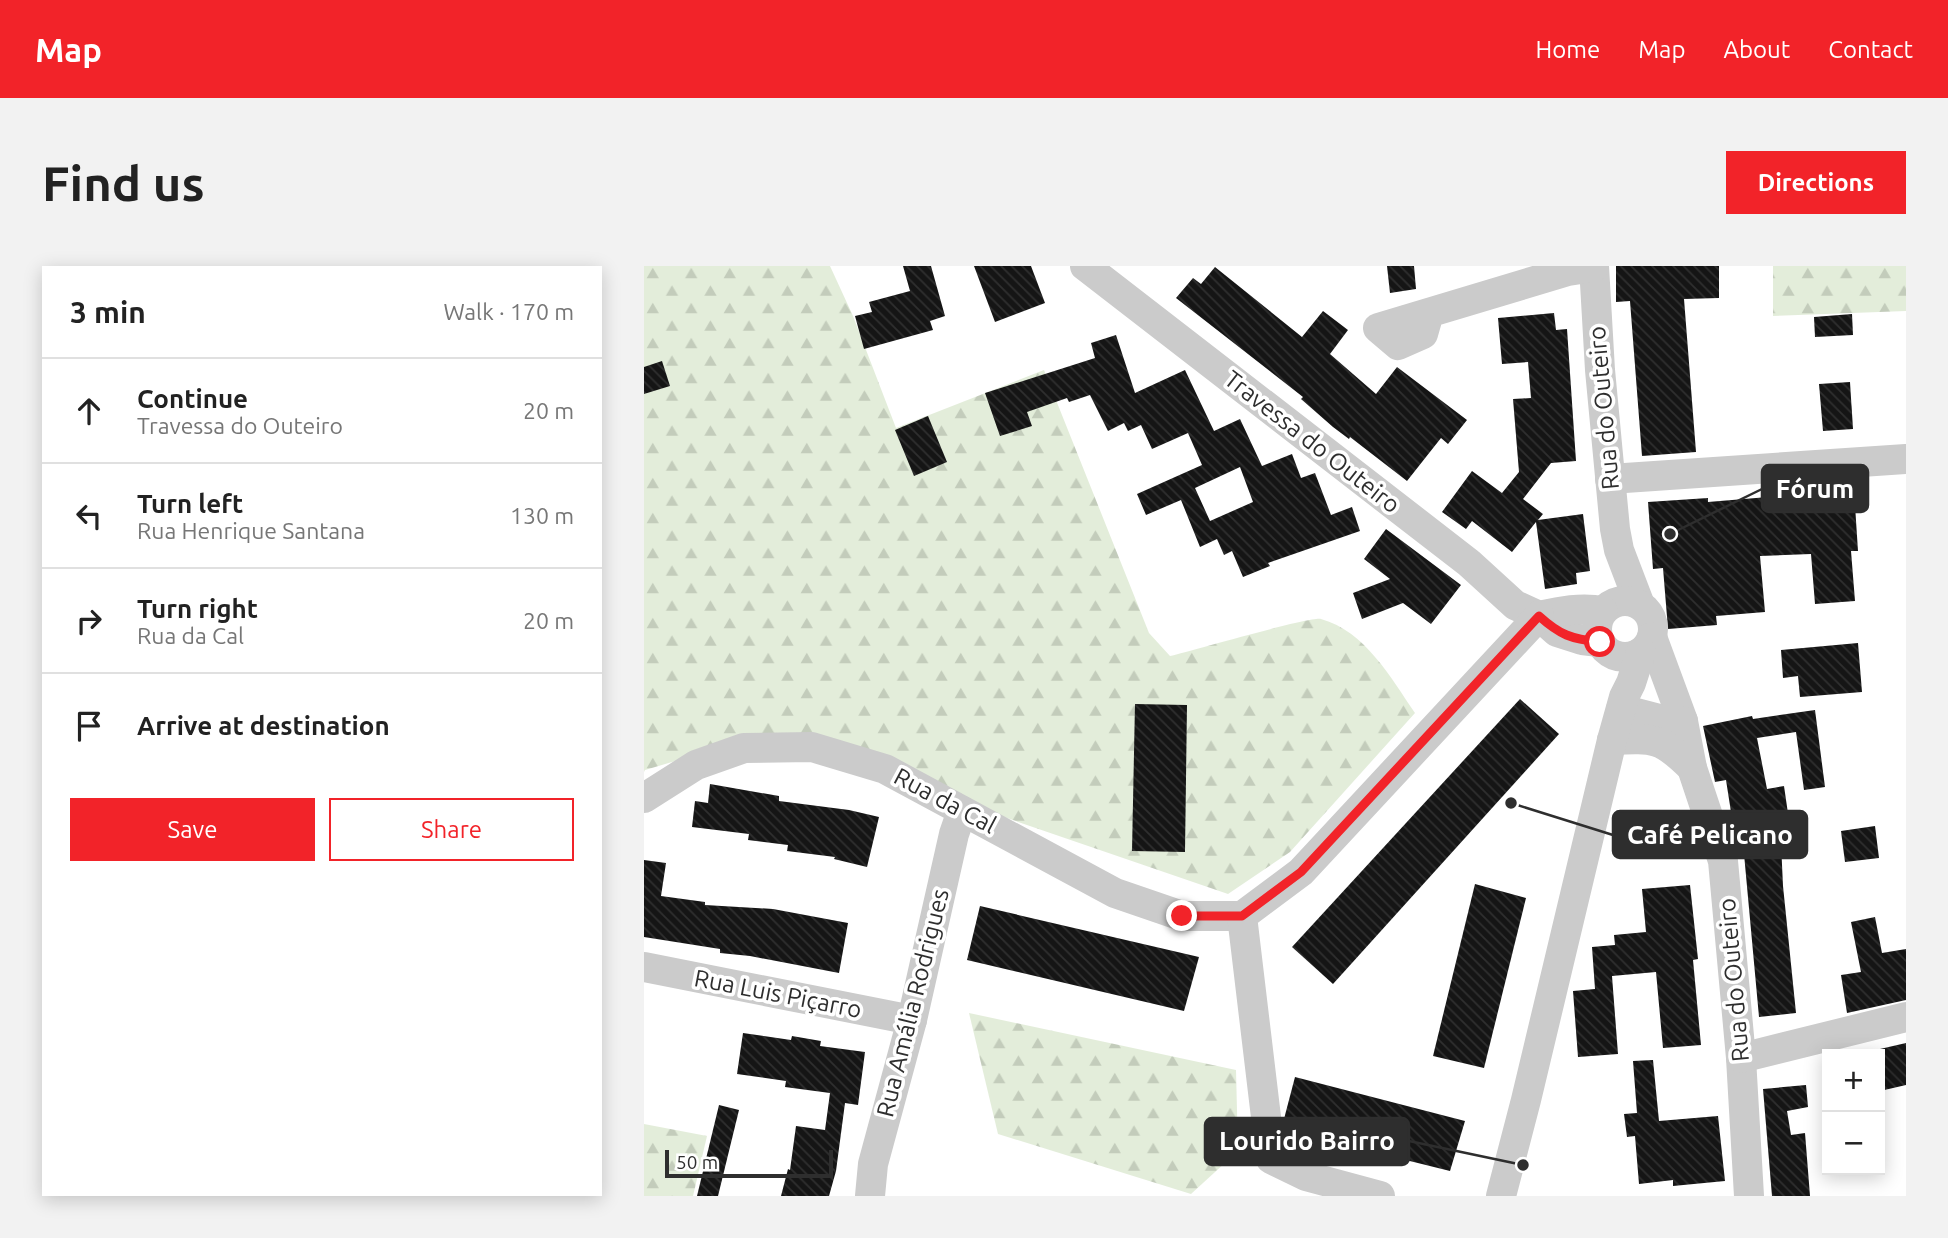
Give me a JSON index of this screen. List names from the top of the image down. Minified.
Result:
{"streets":{"street":["Rua do Outeiro","Travessa do Outeiro","Rua da Cal","Rua Luis Piçarro","Rua Amália Rodrigues"]},"crossings":[["Rua do Outeiro","Travessa do Outeiro"],["Rua da Cal","Rua Amália Rodrigues"],["Rua Luis Piçarro","Rua Amália Rodrigues"]],"places":["Fórum","Café Pelicano","Lourido Bairro"],"scale_bar":"50 m","page":{"header":"Map","nav":["Home","Map","About","Contact"],"buttons":["Directions",["Save","Share"]],"title":"Find us","heading":["3 min","Walk · 170 m"],"list":[["Continue","Travessa do Outeiro","20 m"],["Turn left","Rua Henrique Santana","130 m"],["Turn right","Rua da Cal","20 m"],"Arrive at destination"],"map_buttons":["+","−"],"scale":"50 m"}}
